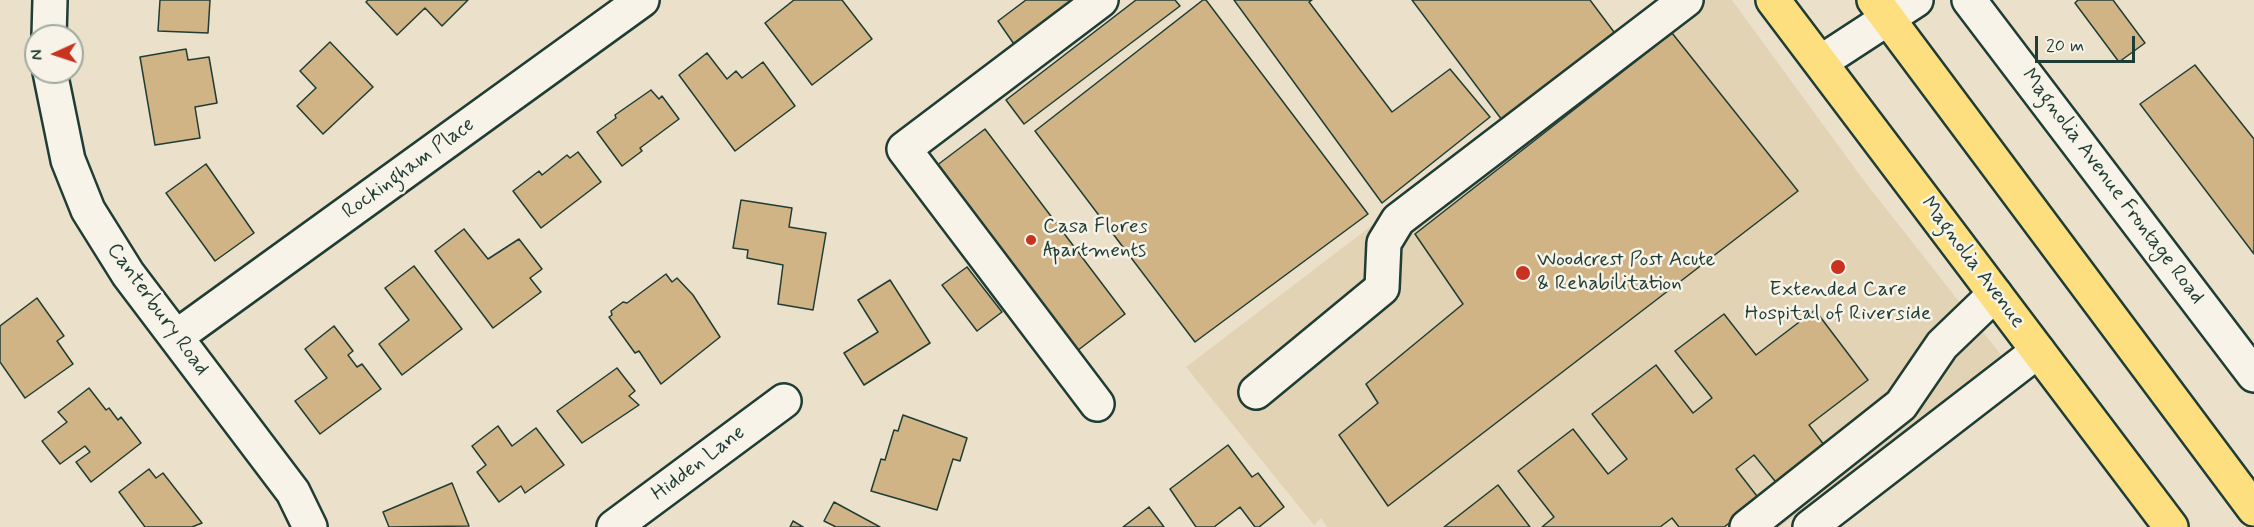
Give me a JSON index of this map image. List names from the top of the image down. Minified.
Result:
{"streets":{"main road":["Magnolia Avenue"],"street":["Rockingham Place","Magnolia Avenue Frontage Road","Canterbury Road","Hidden Lane"]},"crossings":[["Rockingham Place","Canterbury Road"]],"places":["Casa Flores Apartments","Extended Care Hospital of Riverside","Woodcrest Post Acute & Rehabilitation"],"scale_bar":"20 m","north":"left"}
